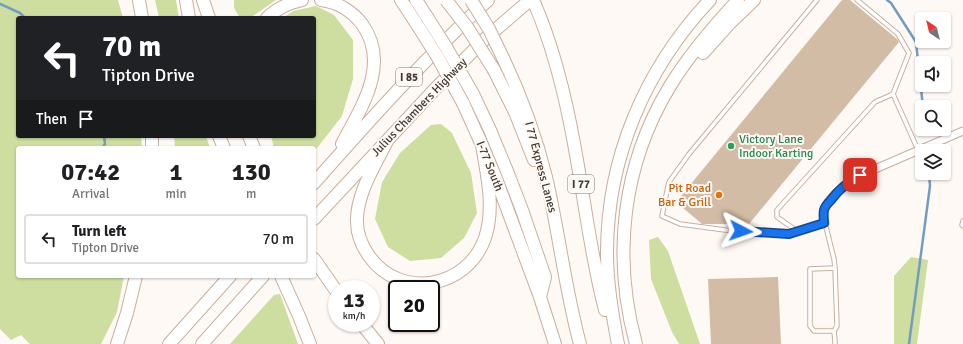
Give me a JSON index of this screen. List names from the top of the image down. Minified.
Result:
{"streets":{"highway":["I 85","Julius Chambers Highway","I-77 South","I 77 Express Lanes","I 77"]},"crossings":[["Julius Chambers Highway","I 77"]],"places":["Victory Lane Indoor Karting","Pit Road Bar & Grill"],"north":"top left","page":{"turn":["70 m","Tipton Drive"],"then":"Then","eta":["07:42","Arrival","1","min","130","m"],"list":[{"name":"Turn left","note":"Tipton Drive","value":"70 m"}],"speed":"13 km/h","limit":"20"}}
